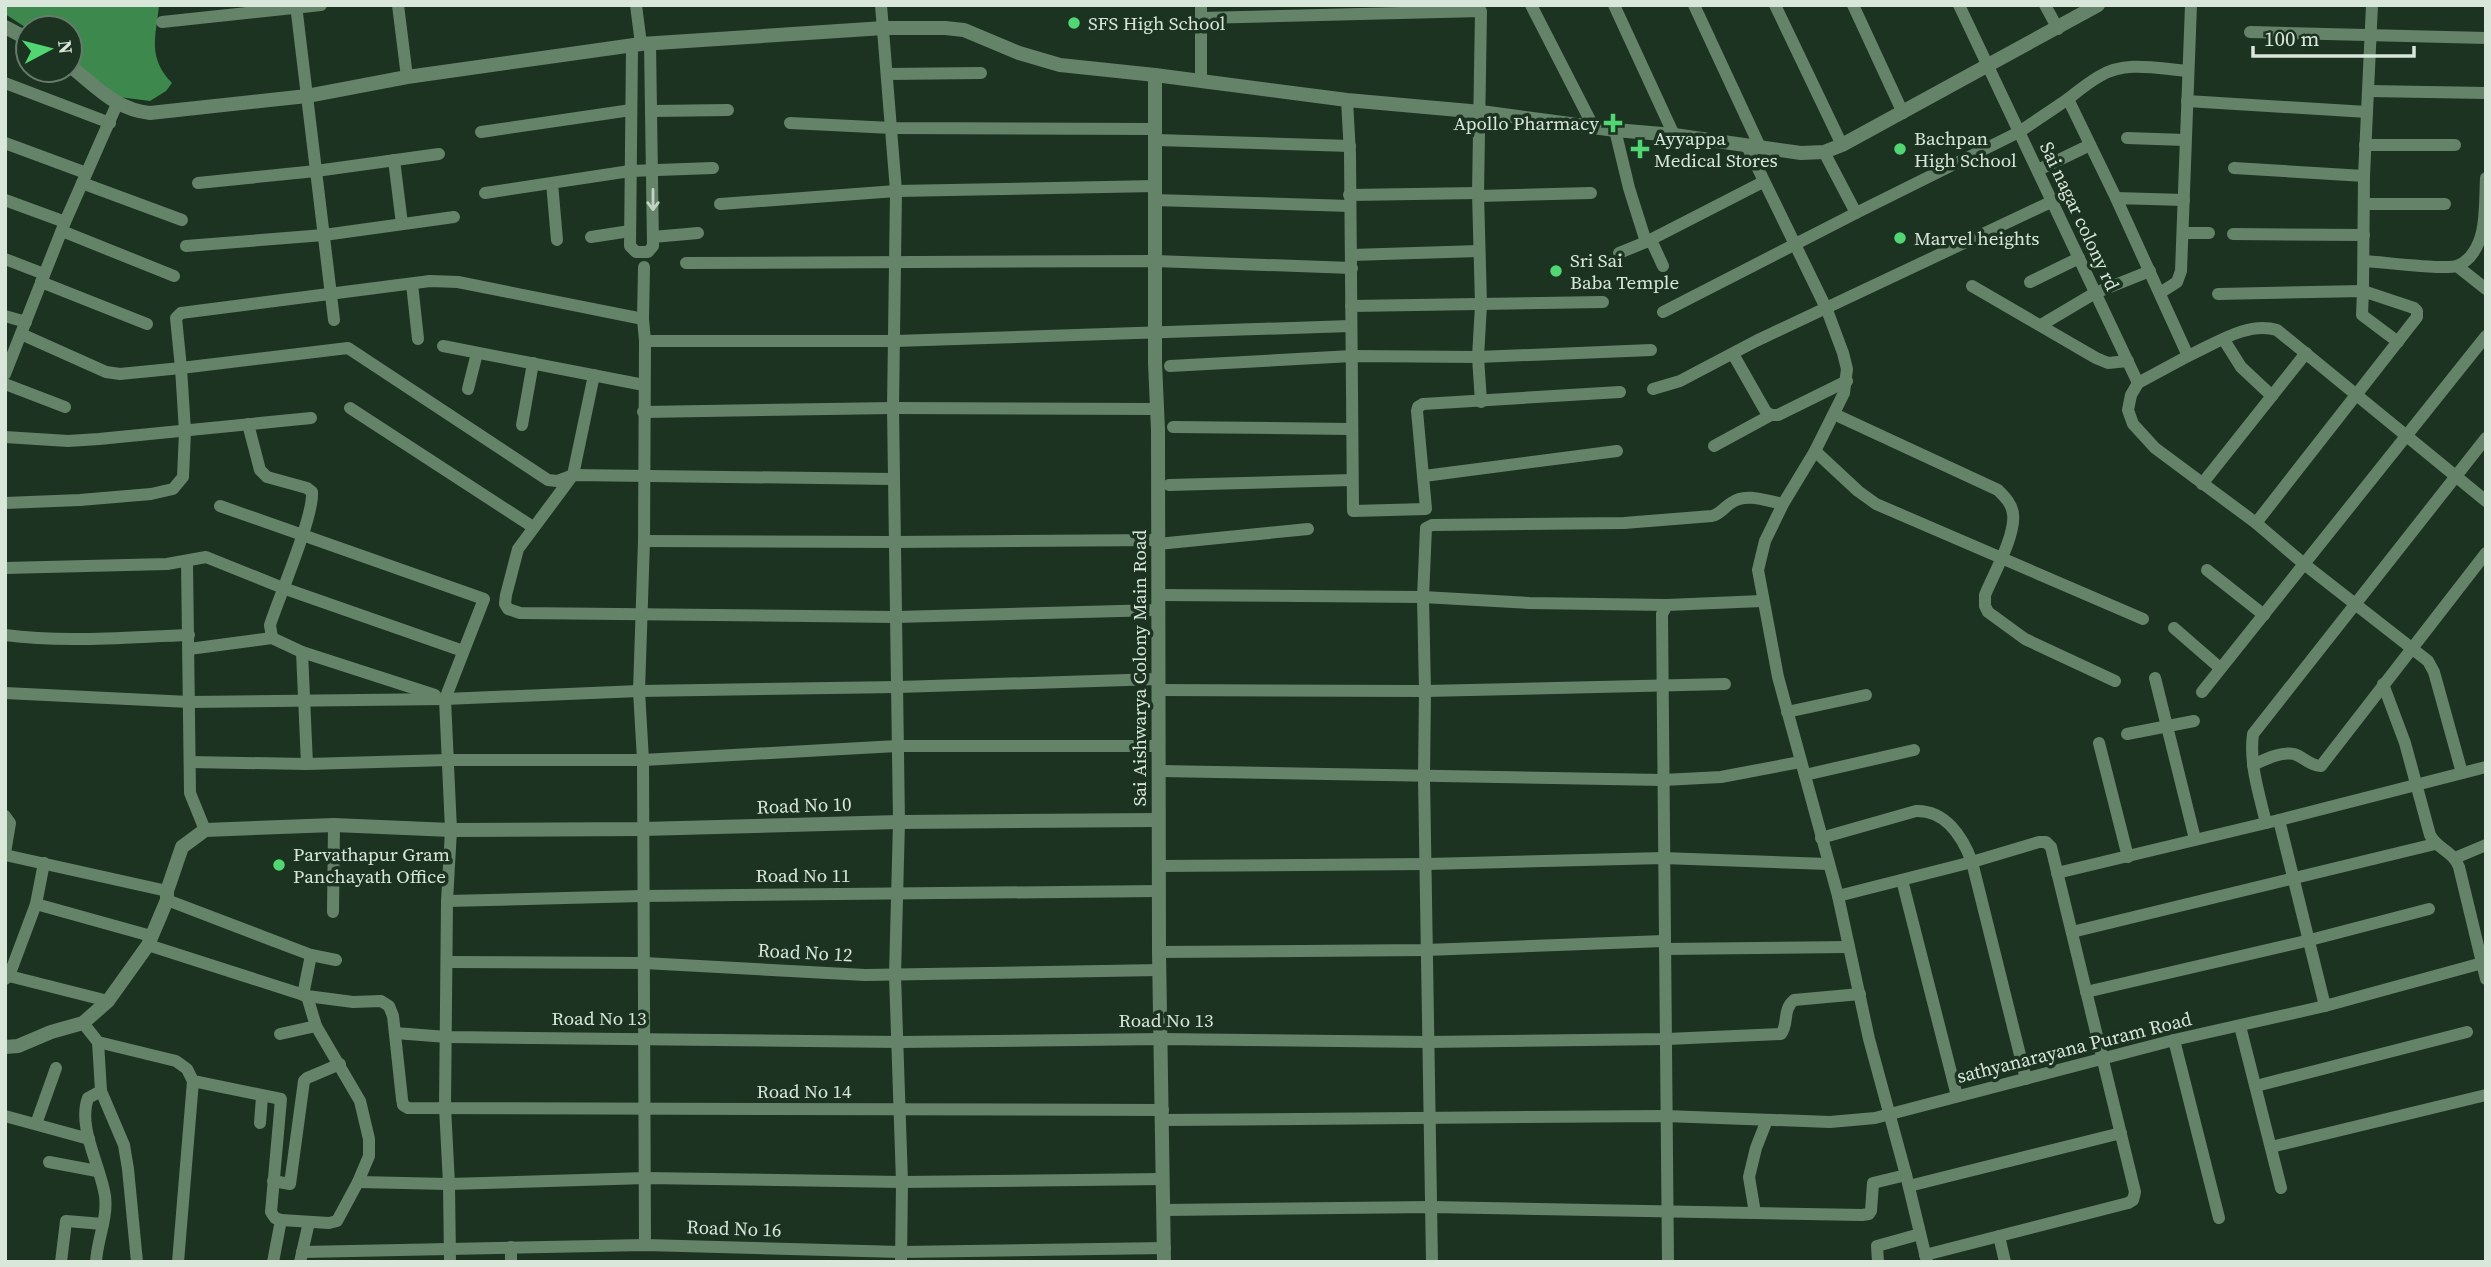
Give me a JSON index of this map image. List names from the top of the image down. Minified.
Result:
{"streets":{"street":["Sai nagar colony rd","Sai Aishwarya Colony Main Road","Road No 10","Road No 11","Road No 12","Road No 13","sathyanarayana Puram Road","Road No 14","Road No 16"]},"crossings":[["Sai Aishwarya Colony Main Road","Road No 10"],["Sai Aishwarya Colony Main Road","Road No 11"],["Sai Aishwarya Colony Main Road","Road No 12"],["Sai Aishwarya Colony Main Road","Road No 13"],["Sai Aishwarya Colony Main Road","Road No 14"],["Sai Aishwarya Colony Main Road","Road No 16"],["Road No 13","Road No 14"],["sathyanarayana Puram Road","Road No 14"]],"places":{"other":["SFS High School","Bachpan High School","Marvel heights","Sri Sai Baba Temple","Parvathapur Gram Panchayath Office"],"health":["Apollo Pharmacy","Ayyappa Medical Stores"]},"scale_bar":"100 m","north":"right"}
